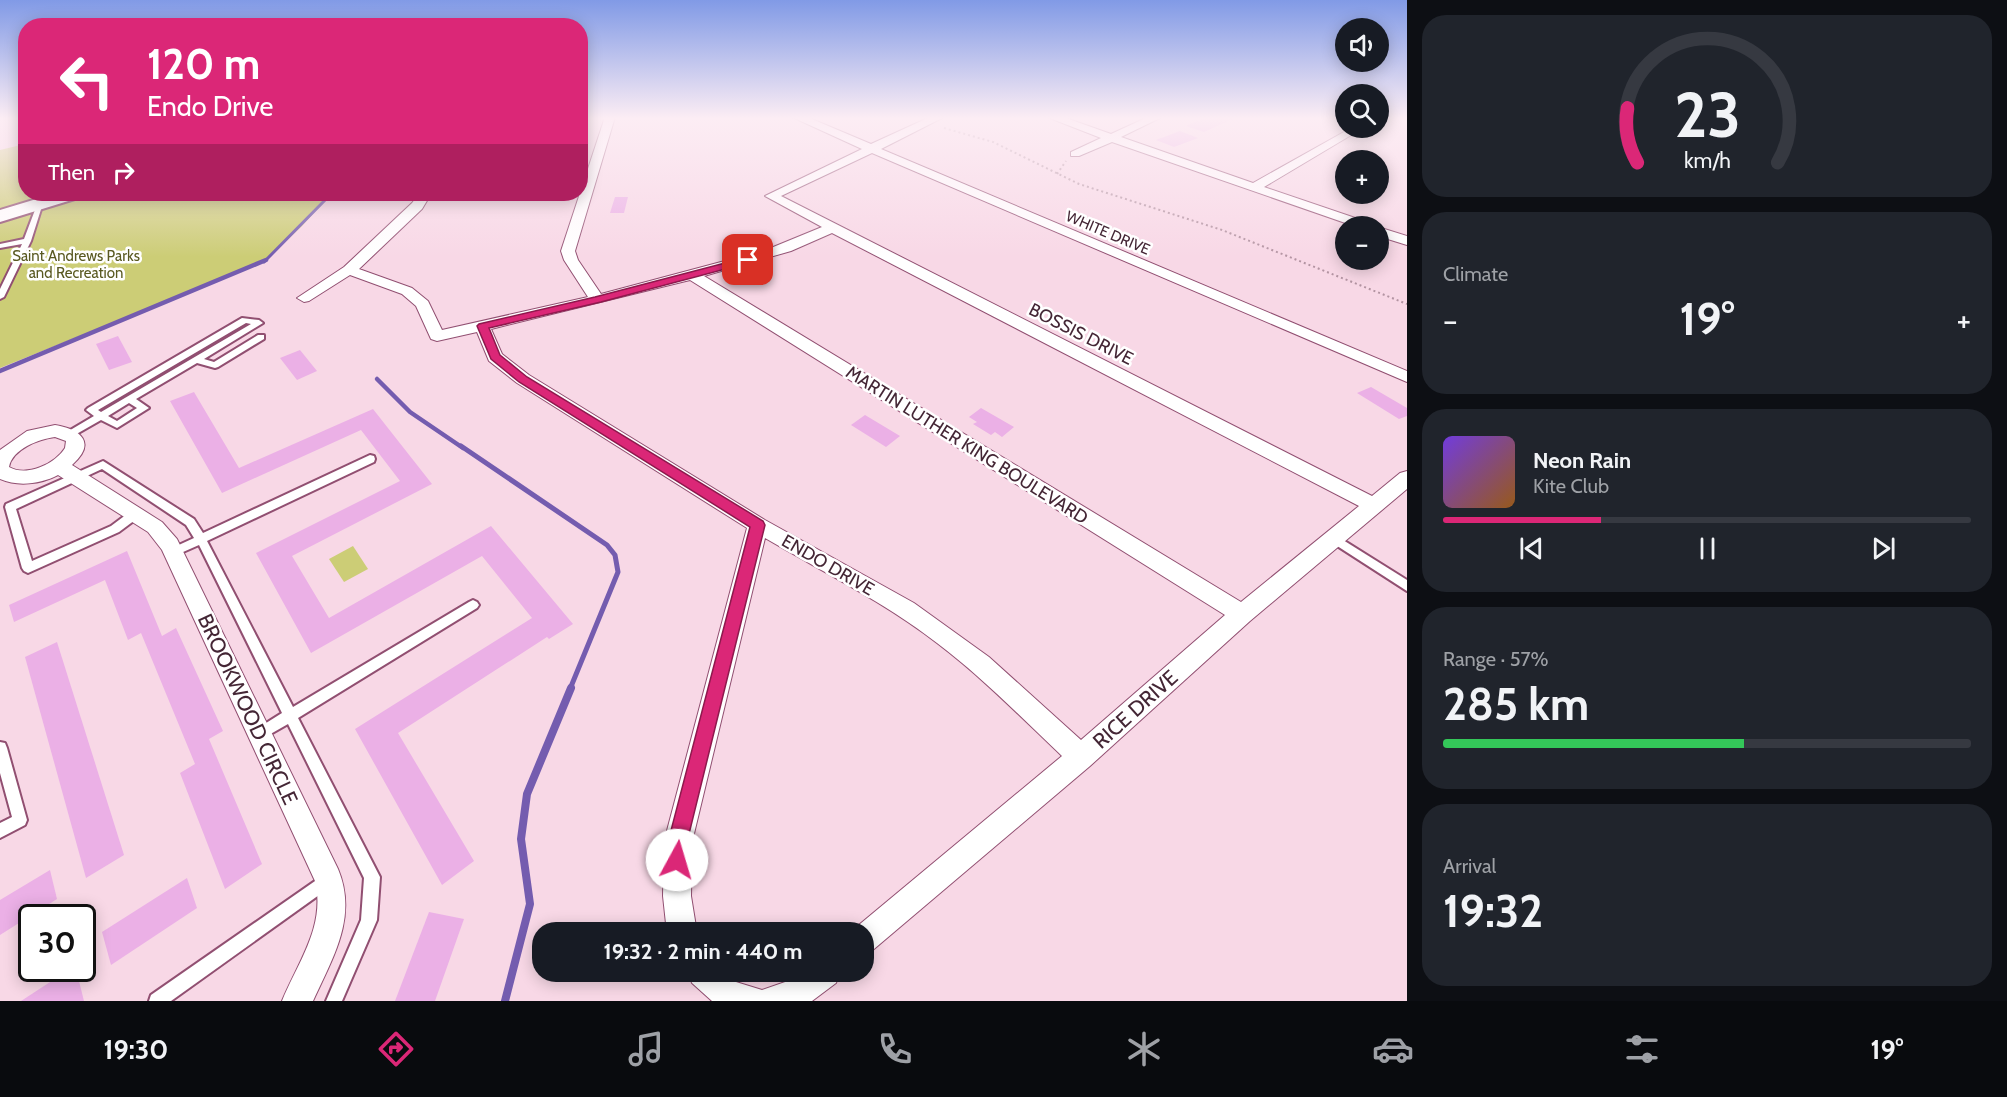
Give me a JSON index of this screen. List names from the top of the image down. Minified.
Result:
{"streets":{"street":["WHITE DRIVE","BOSSIS DRIVE","MARTIN LUTHER KING BOULEVARD","ENDO DRIVE","BROOKWOOD CIRCLE","RICE DRIVE"]},"crossings":[["BOSSIS DRIVE","RICE DRIVE"],["MARTIN LUTHER KING BOULEVARD","RICE DRIVE"],["ENDO DRIVE","RICE DRIVE"]],"parks":["Saint Andrews Parks and Recreation"],"page":{"map_buttons":["+","−"],"turn":["120 m","Endo Drive"],"then":"Then","tile":["Climate",["Range · 57%","285 km"],["Arrival","19:32"]],"heat":["−","19°","+"],"song":["Neon Rain","Kite Club"],"limit":"30","trip":"19:32 · 2 min · 440 m","tabs":["19:30","19°"],"gauge":["23","km/h"]}}
